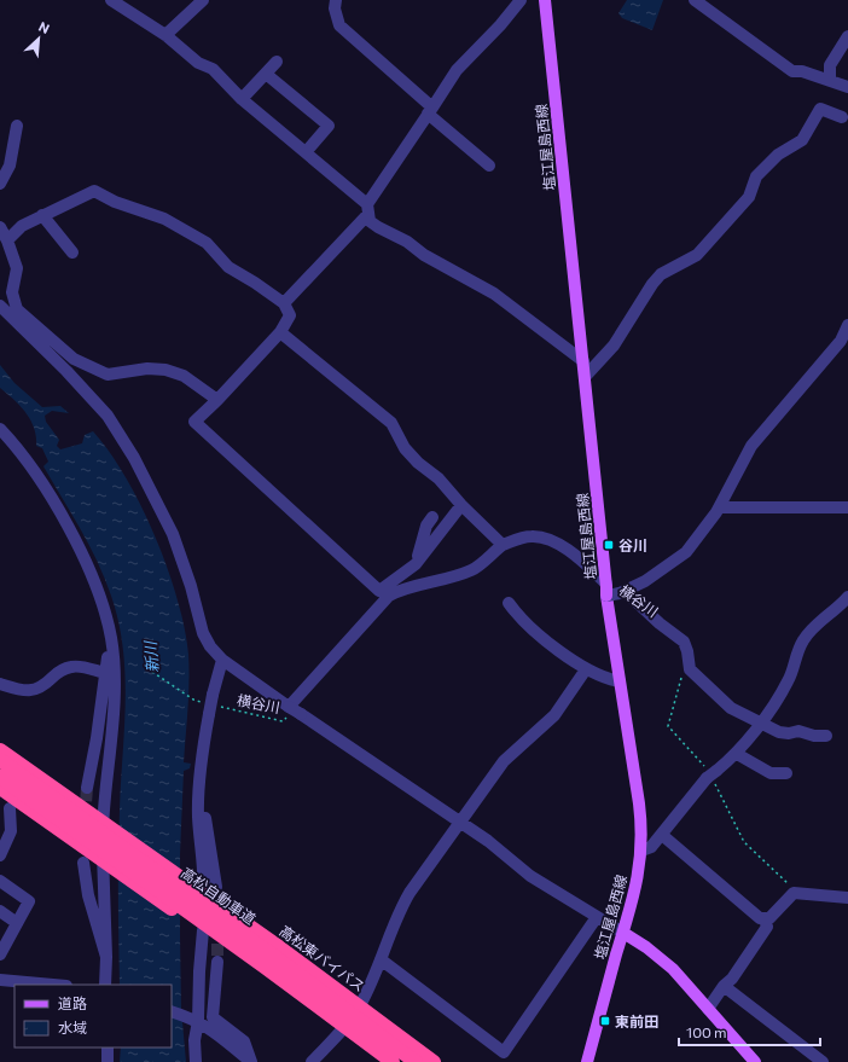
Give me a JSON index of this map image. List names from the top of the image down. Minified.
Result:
{"streets":{"highway":["高松自動車道","高松東バイパス"],"main road":["塩江屋島西線"],"path":["横谷川"]},"water":["新川"],"places":{"transit":["谷川","東前田"]},"legend":["道路","水域"],"scale_bar":"100 m","north":"top right"}
